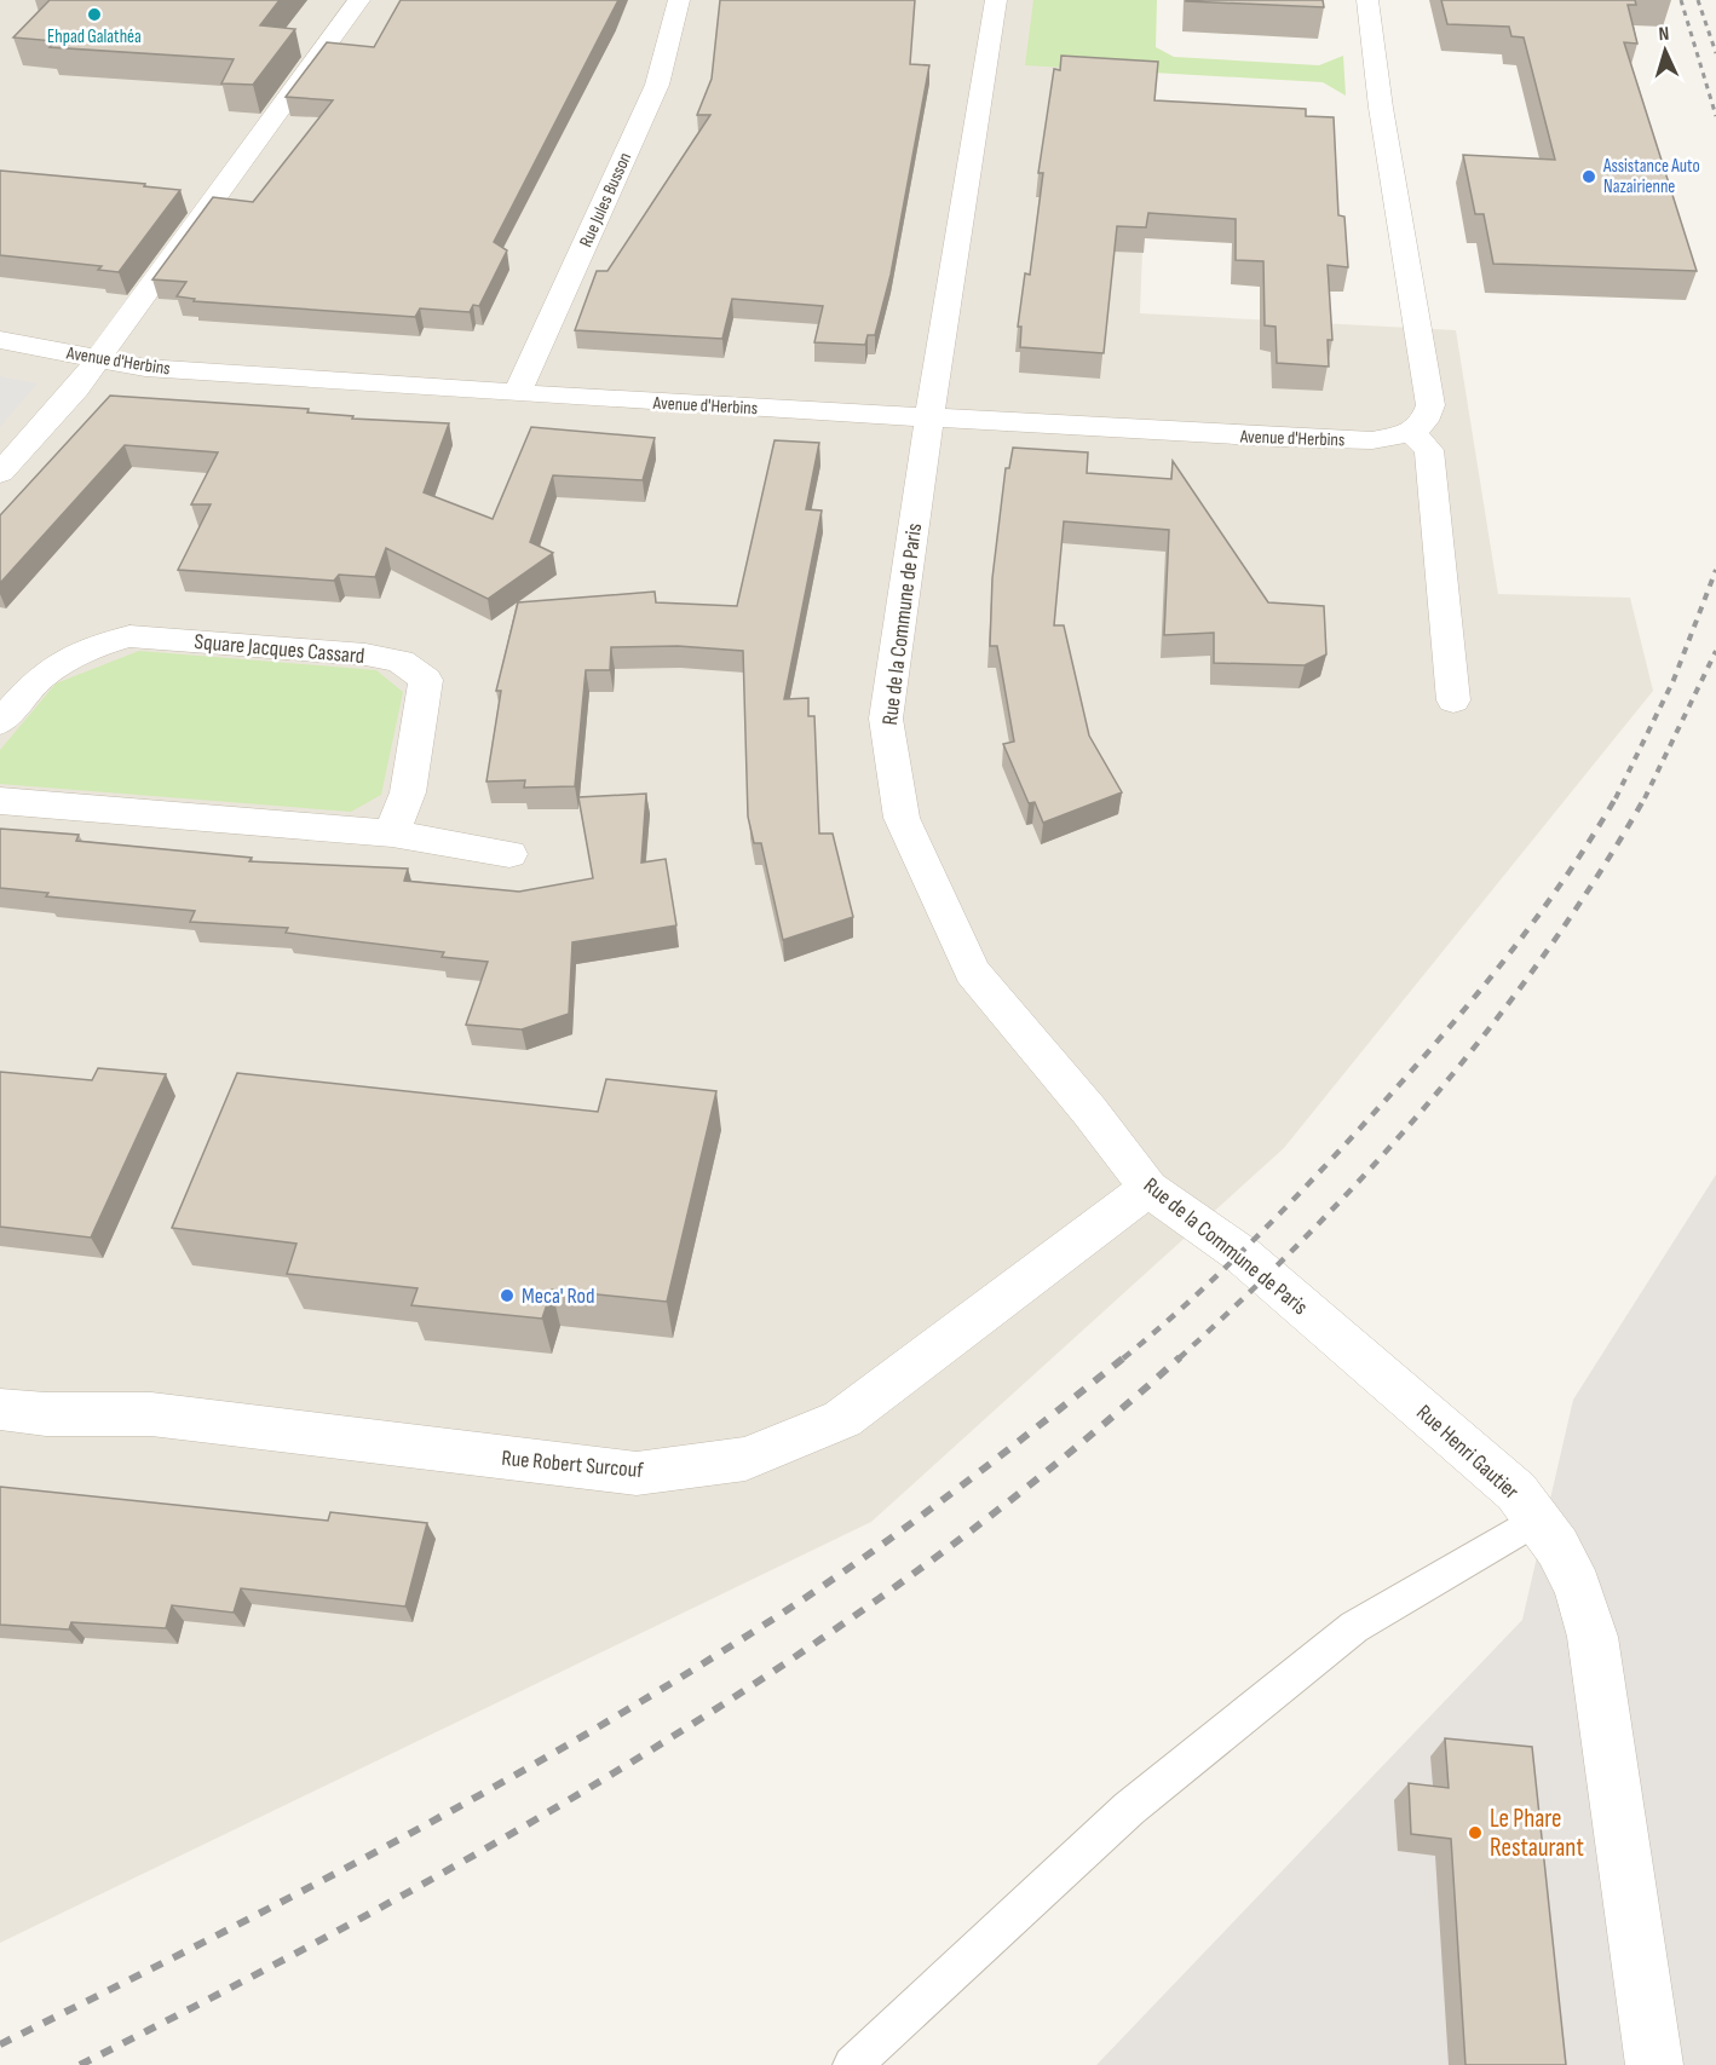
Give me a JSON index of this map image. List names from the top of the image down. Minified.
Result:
{"streets":{"street":["Rue Jules Busson","Avenue d'Herbins","Rue de la Commune de Paris","Square Jacques Cassard","Rue Henri Gautier","Rue Robert Surcouf"]},"crossings":[["Rue Jules Busson","Avenue d'Herbins"],["Avenue d'Herbins","Rue de la Commune de Paris"],["Rue de la Commune de Paris","Rue Henri Gautier"],["Rue de la Commune de Paris","Rue Robert Surcouf"]],"places":["Ehpad Galathéa","Assistance Auto Nazairienne","Meca' Rod","Le Phare Restaurant"],"north":"top"}
